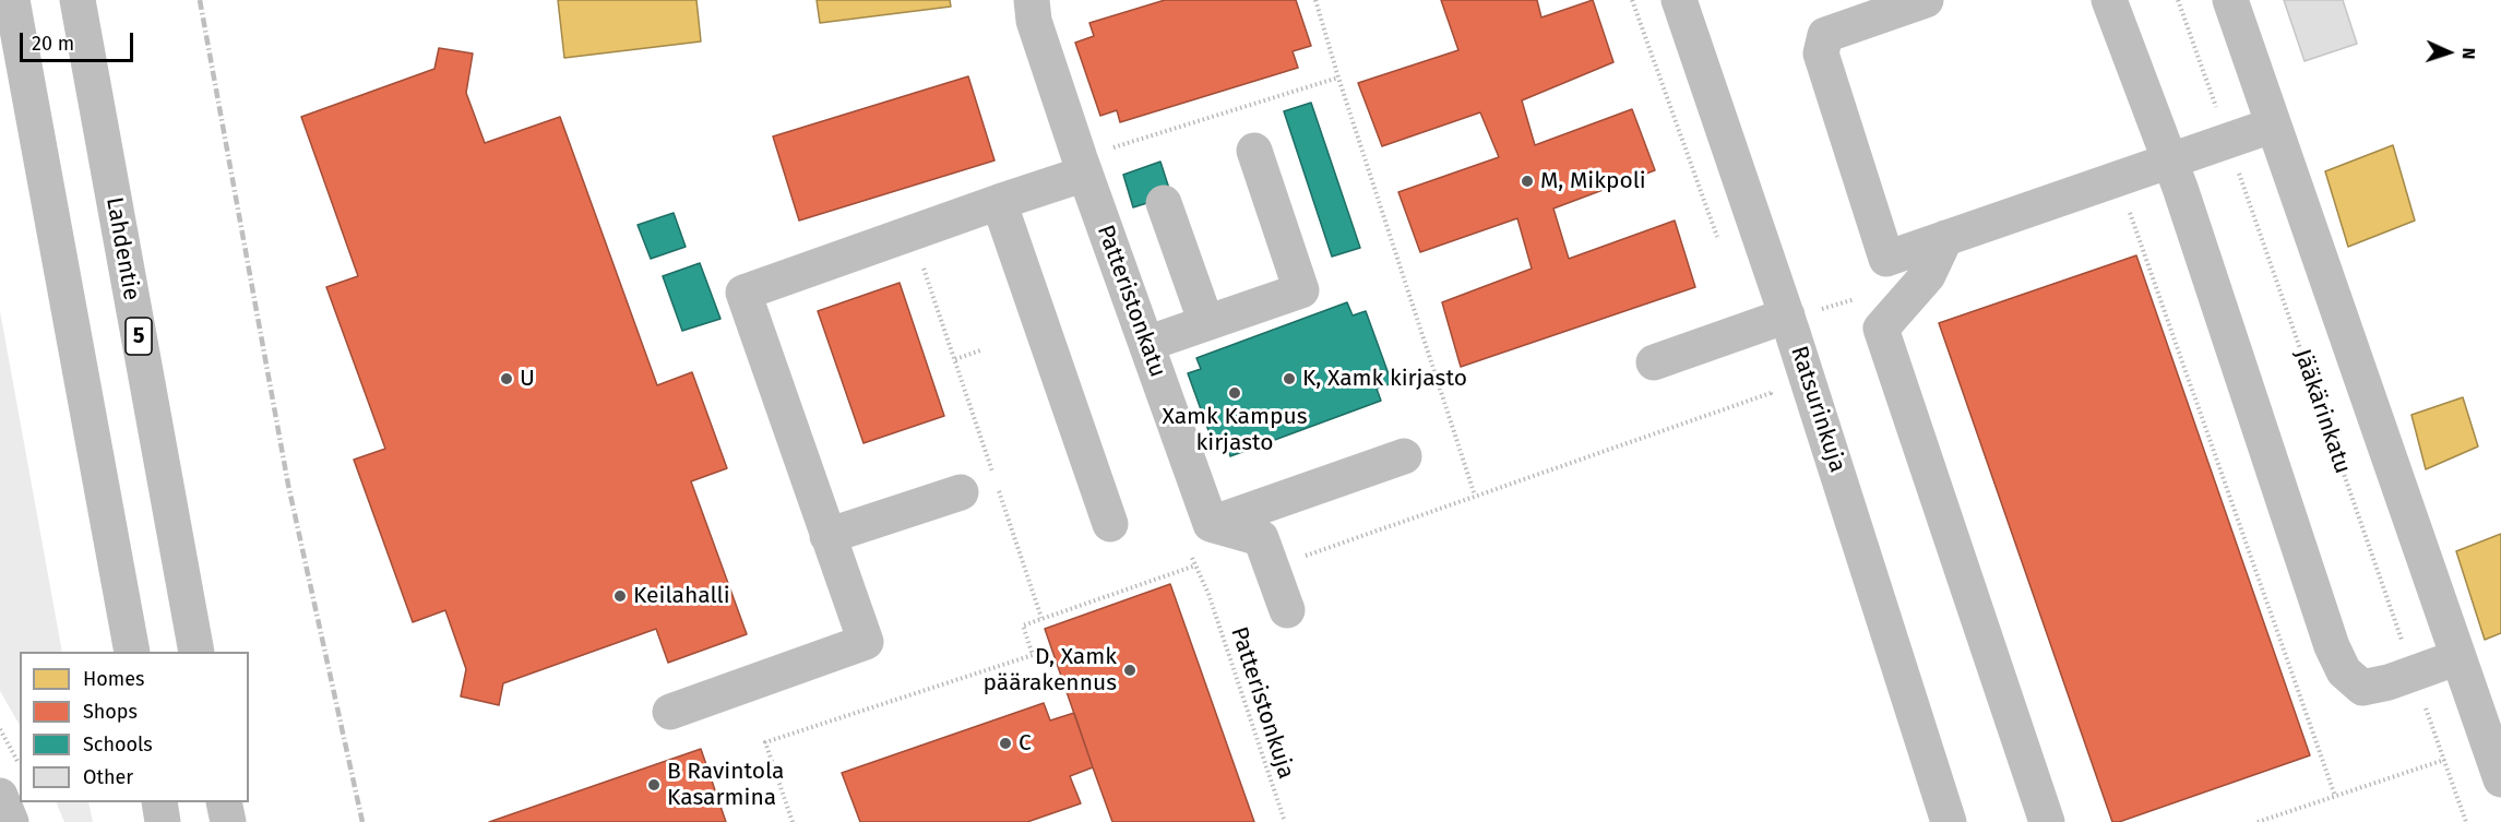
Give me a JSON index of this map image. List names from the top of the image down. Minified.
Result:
{"streets":{"main road":["Lahdentie","Patteristonkatu","5","Ratsurinkuja","Jääkärinkatu"],"path":["Patteristonkuja"]},"places":["M, Mikpoli","U","K, Xamk kirjasto","Xamk Kampus kirjasto","Keilahalli","D, Xamk päärakennus","C","B Ravintola Kasarmina"],"legend":["Homes","Shops","Schools","Other"],"scale_bar":"20 m","north":"right"}
